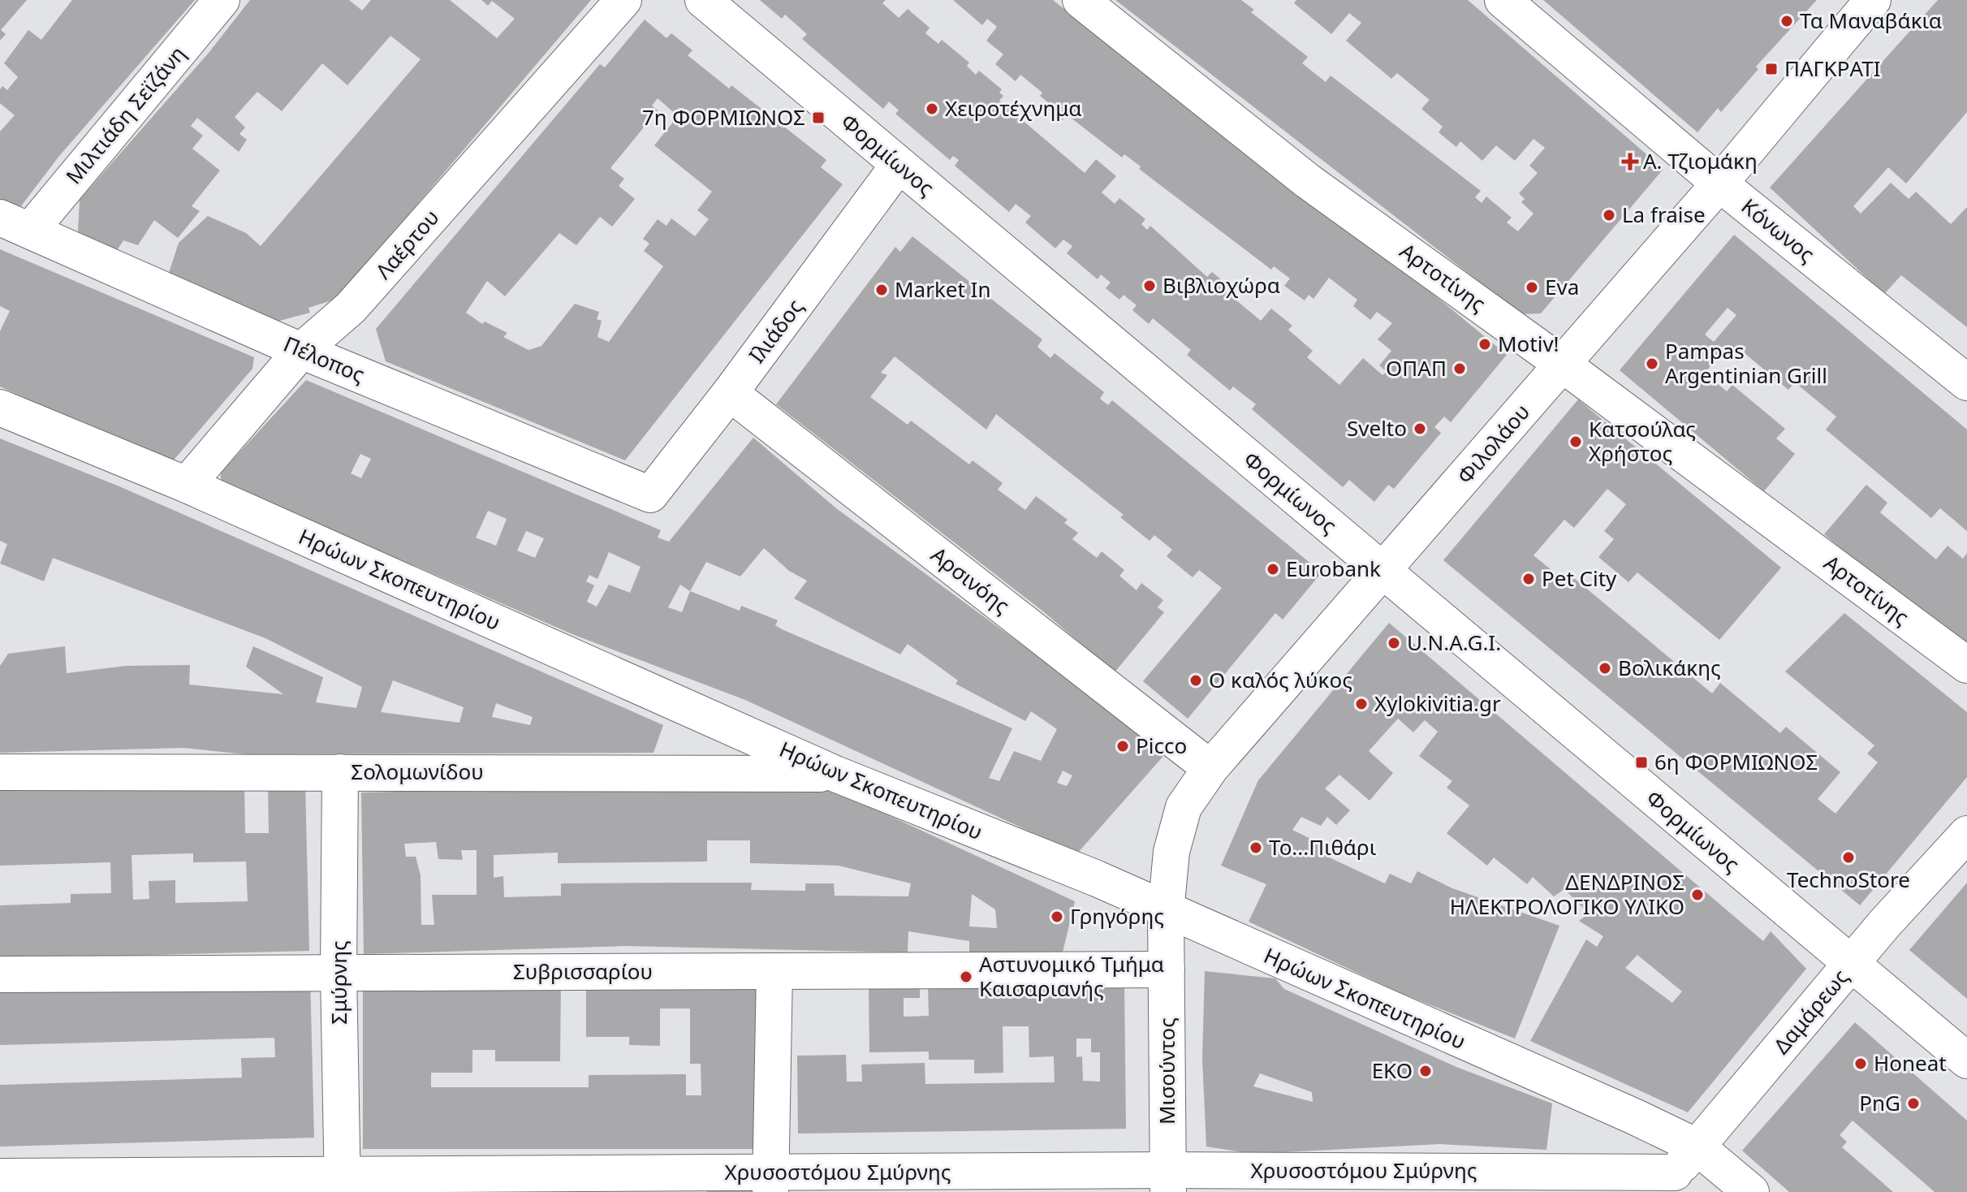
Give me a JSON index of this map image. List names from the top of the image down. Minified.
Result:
{"streets":{"street":["Μιλτιάδη Σεϊζάνη","Φορμίωνος","Κόνωνος","Λαέρτου","Αρτοτίνης","Ιλιάδος","Πέλοπος","Φιλολάου","Ηρώων Σκοπευτηρίου","Αρσινόης","Σολομωνίδου","Συβρισσαρίου","Σμύρνης","Δαμάρεως","Μισούντος","Χρυσοστόμου Σμύρνης"]},"crossings":[["Μιλτιάδη Σεϊζάνη","Πέλοπος"],["Φορμίωνος","Ιλιάδος"],["Φορμίωνος","Φιλολάου"],["Φορμίωνος","Δαμάρεως"],["Κόνωνος","Φιλολάου"],["Λαέρτου","Πέλοπος"],["Λαέρτου","Ηρώων Σκοπευτηρίου"],["Αρτοτίνης","Φιλολάου"],["Ιλιάδος","Πέλοπος"],["Ιλιάδος","Αρσινόης"],["Φιλολάου","Ηρώων Σκοπευτηρίου"],["Φιλολάου","Αρσινόης"],["Φιλολάου","Μισούντος"],["Ηρώων Σκοπευτηρίου","Σολομωνίδου"],["Ηρώων Σκοπευτηρίου","Δαμάρεως"],["Ηρώων Σκοπευτηρίου","Μισούντος"],["Ηρώων Σκοπευτηρίου","Χρυσοστόμου Σμύρνης"],["Σολομωνίδου","Σμύρνης"],["Συβρισσαρίου","Σμύρνης"],["Συβρισσαρίου","Μισούντος"],["Σμύρνης","Χρυσοστόμου Σμύρνης"],["Δαμάρεως","Χρυσοστόμου Σμύρνης"],["Μισούντος","Χρυσοστόμου Σμύρνης"]],"places":{"other":["Τα Μαναβάκια","Χειροτέχνημα","La fraise","Βιβλιοχώρα","Eva","Market In","Motiv!","Pampas Argentinian Grill","ΟΠΑΠ","Svelto","Κατσούλας Χρήστος","Eurobank","Pet City","U.N.A.G.I.","Βολικάκης","Ο καλός λύκος","Xylokivitia.gr","Picco","Το...Πιθάρι","TechnoStore","ΔΕΝΔΡΙΝΟΣ ΗΛΕΚΤΡΟΛΟΓΙΚΟ ΥΛΙΚΟ","Γρηγόρης","Αστυνομικό Τμήμα Καισαριανής","Honeat","EKO","PnG"],"transit":["ΠΑΓΚΡΑΤΙ","7η ΦΟΡΜΙΩΝΟΣ","6η ΦΟΡΜΙΩΝΟΣ"],"health":["Α. Τζιομάκη"]}}
